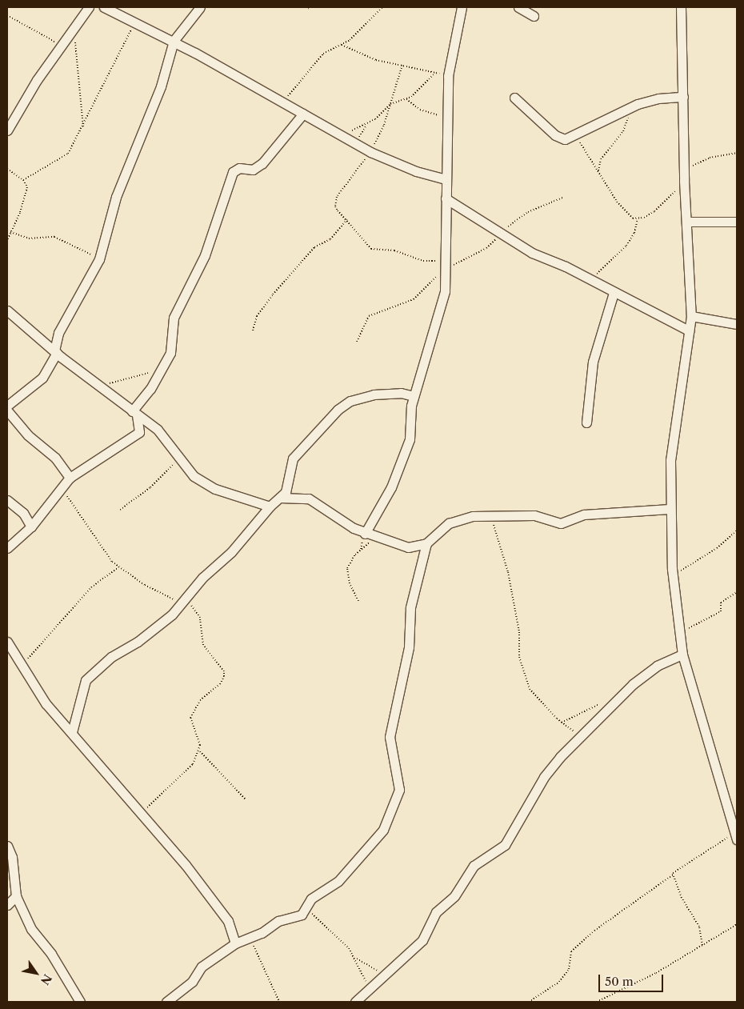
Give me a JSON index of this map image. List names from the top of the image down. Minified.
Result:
{"scale_bar":"50 m","north":"bottom right"}
